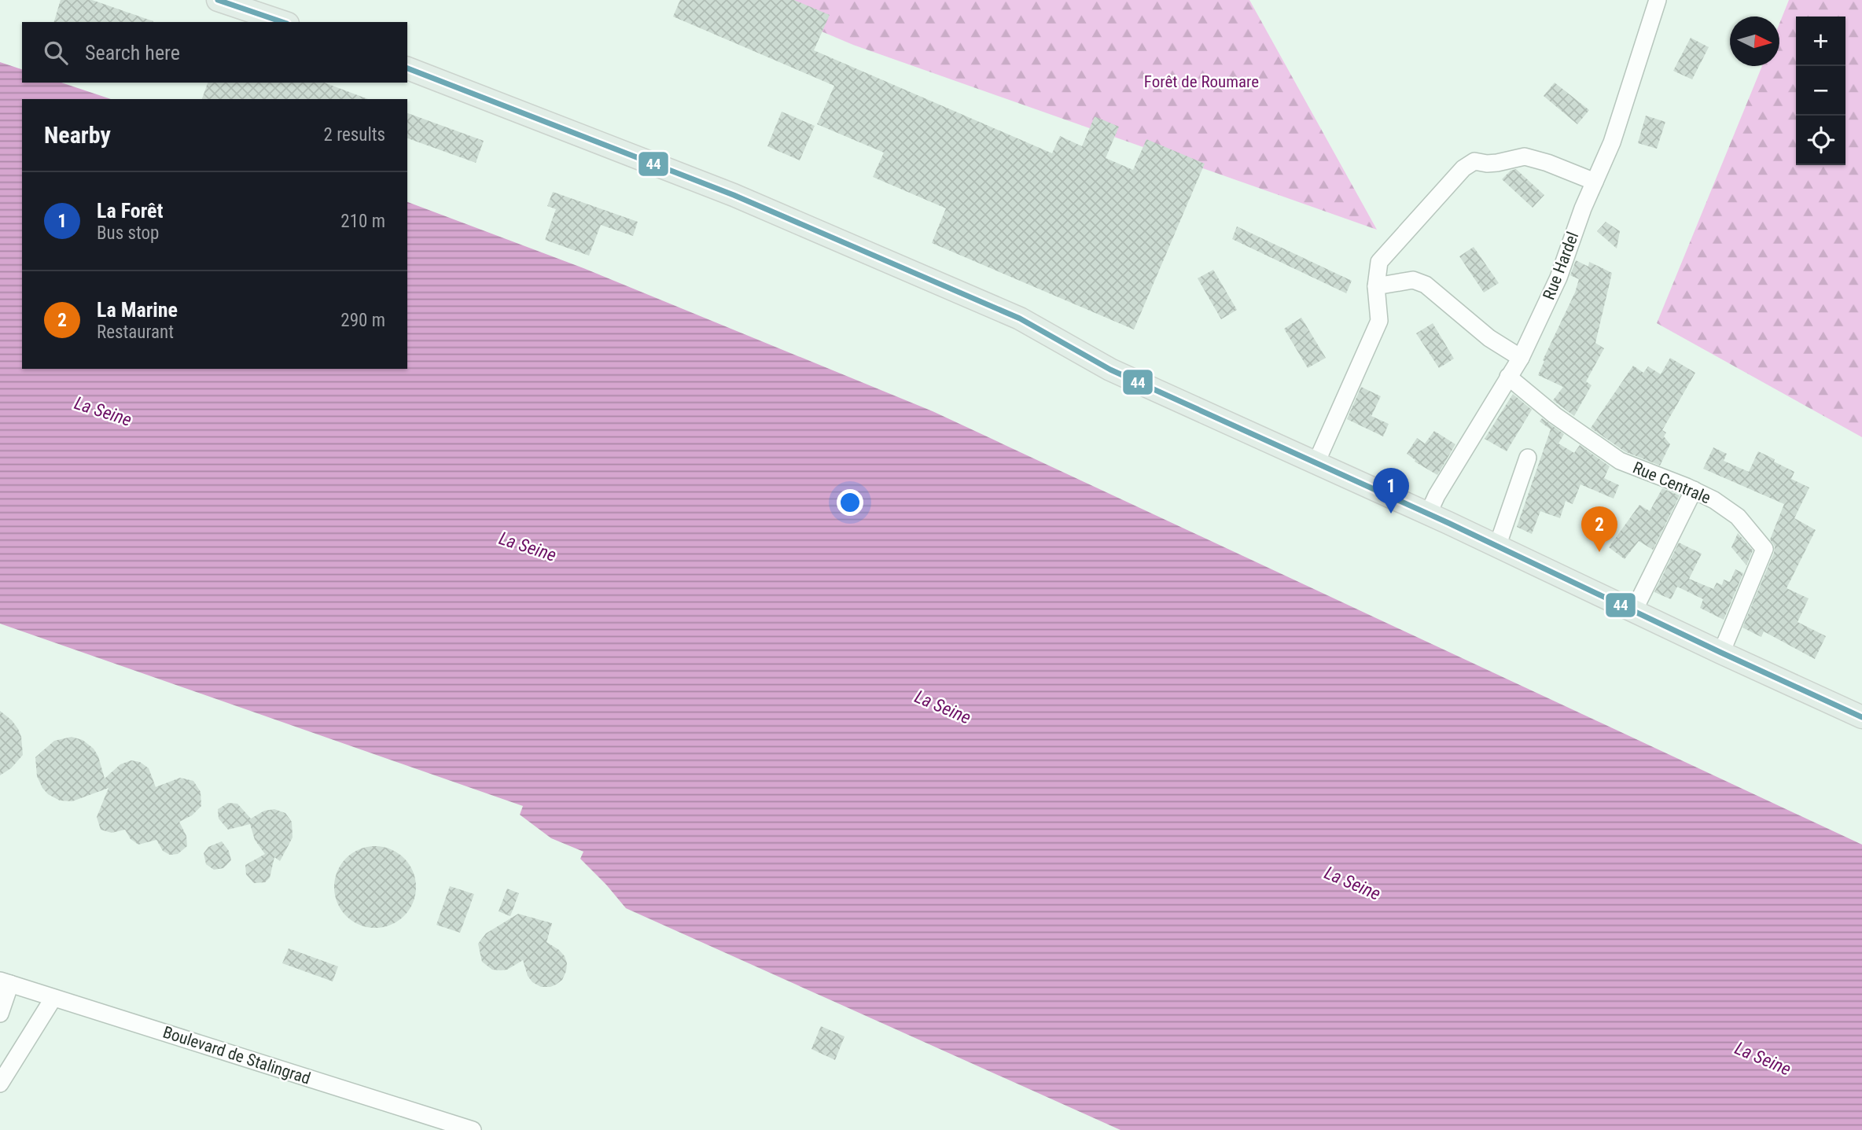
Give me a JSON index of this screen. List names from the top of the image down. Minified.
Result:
{"streets":{"street":["Rue Hardel","Rue Centrale","Boulevard de Stalingrad"]},"crossings":[["Rue Hardel","Rue Centrale"]],"water":["La Seine"],"parks":["Forêt de Roumare"],"lines":["transit line 44"],"north":"right","page":{"map_buttons":["+","−"],"search":"Search here","heading":["Nearby","2 results"],"list":[{"mark":"1","name":"La Forêt","note":"Bus stop","value":"210 m"},{"mark":"2","name":"La Marine","note":"Restaurant","value":"290 m"}],"pins":["1","2"]}}
